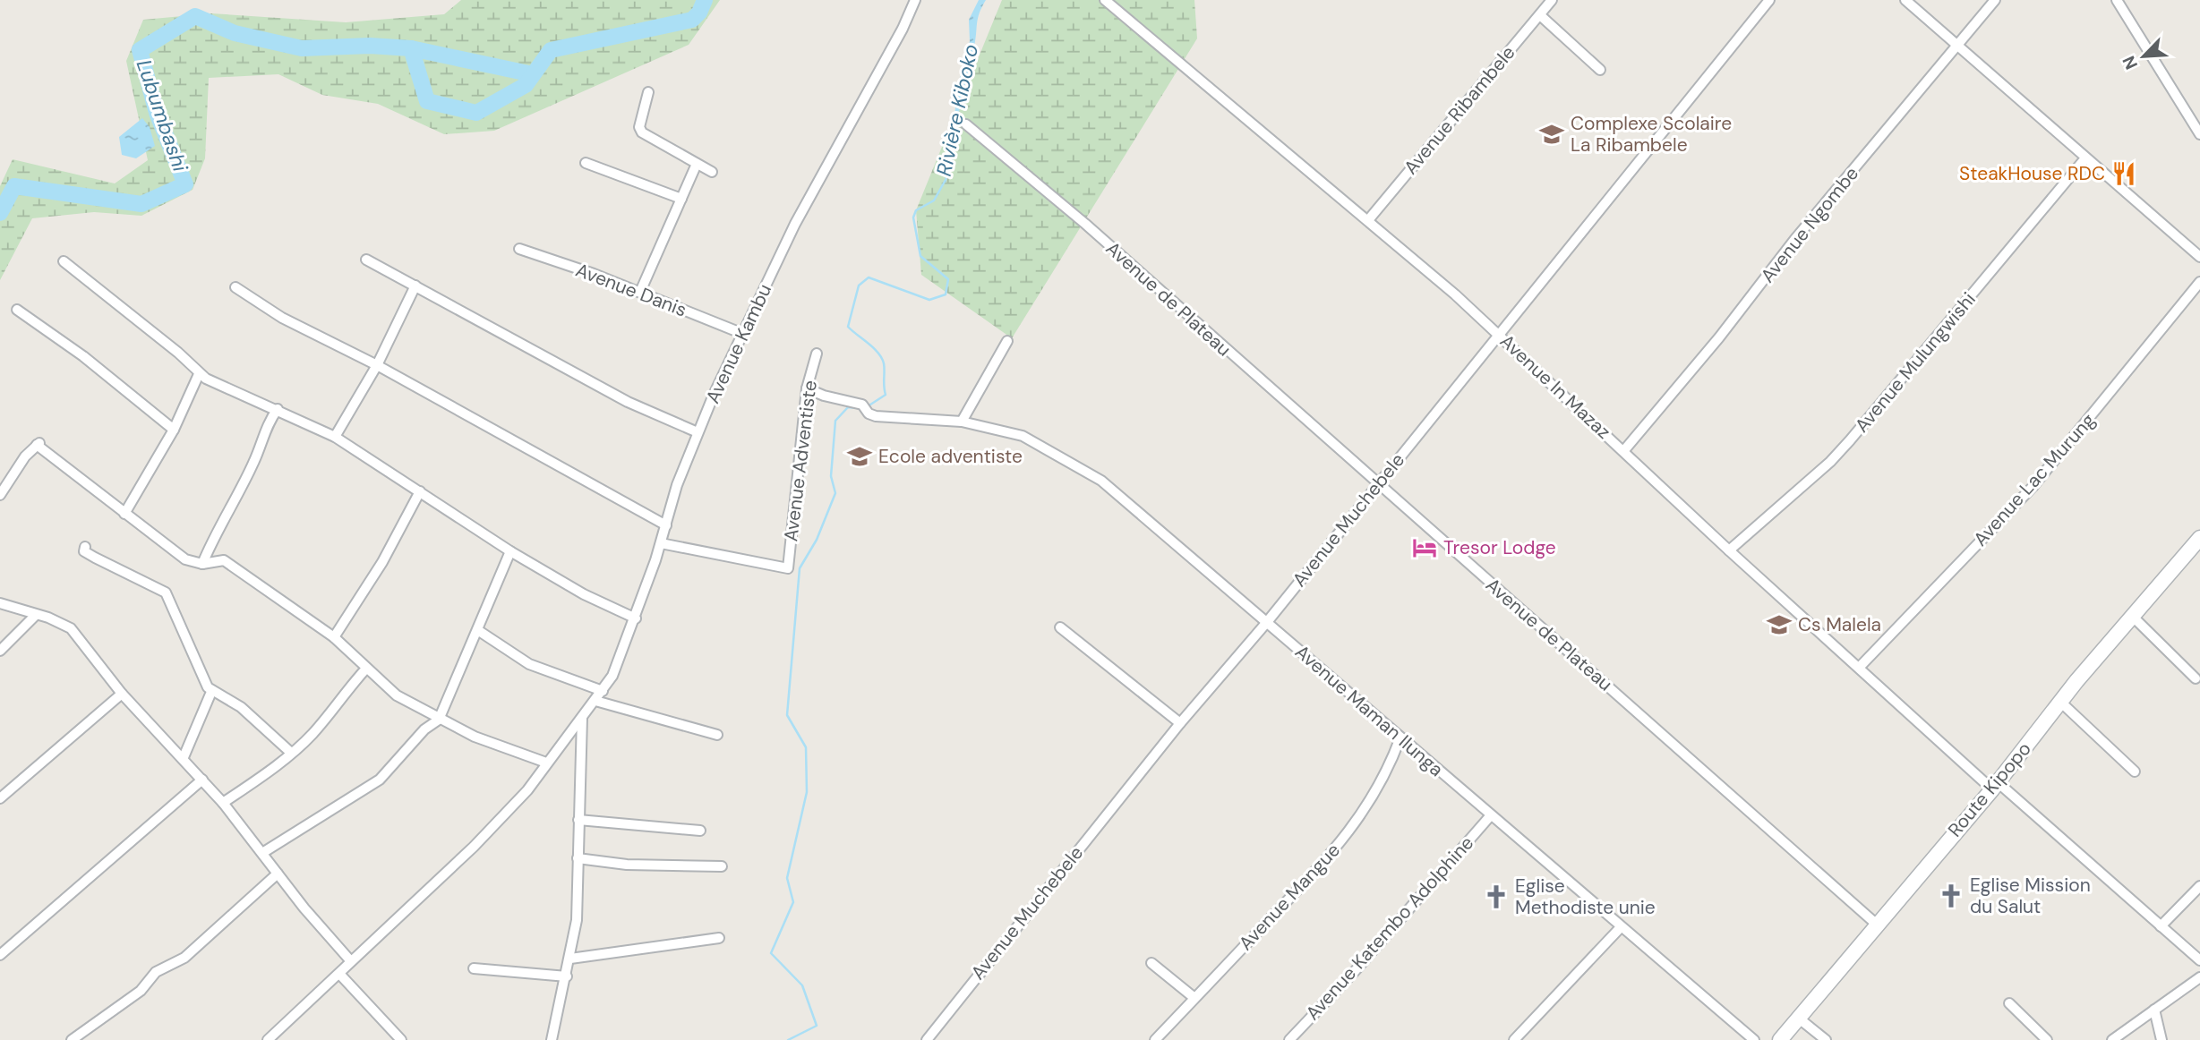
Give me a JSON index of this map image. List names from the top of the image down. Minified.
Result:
{"streets":{"main road":["Route Kipopo"],"street":["Avenue Ribambele","Avenue Ngombe","Avenue Danis","Avenue de Plateau","Avenue Kambu","Avenue Mulungwishi","Avenue In Mazaz","Avenue Adventiste","Avenue Lac Murung","Avenue Muchebele","Avenue Maman Ilunga","Avenue Mangue","Avenue Katembo Adolphine"]},"crossings":[["Avenue Ribambele","Avenue In Mazaz"],["Avenue Ngombe","Avenue In Mazaz"],["Avenue Danis","Avenue Kambu"],["Avenue de Plateau","Avenue Muchebele"],["Avenue de Plateau","Route Kipopo"],["Avenue Kambu","Avenue Adventiste"],["Avenue Mulungwishi","Avenue In Mazaz"],["Avenue In Mazaz","Avenue Lac Murung"],["Avenue In Mazaz","Avenue Muchebele"],["Avenue In Mazaz","Route Kipopo"],["Avenue Adventiste","Avenue Maman Ilunga"],["Avenue Muchebele","Avenue Maman Ilunga"],["Avenue Maman Ilunga","Avenue Mangue"],["Avenue Maman Ilunga","Avenue Katembo Adolphine"]],"water":["Rivière Kiboko","Lubumbashi"],"places":{"school or university":["Complexe Scolaire La Ribambele","Ecole adventiste","Cs Malela"],"restaurant":["SteakHouse RDC"],"hotel":["Tresor Lodge"],"church":["Eglise Mission du Salut","Eglise Methodiste unie"]},"north":"bottom left"}
